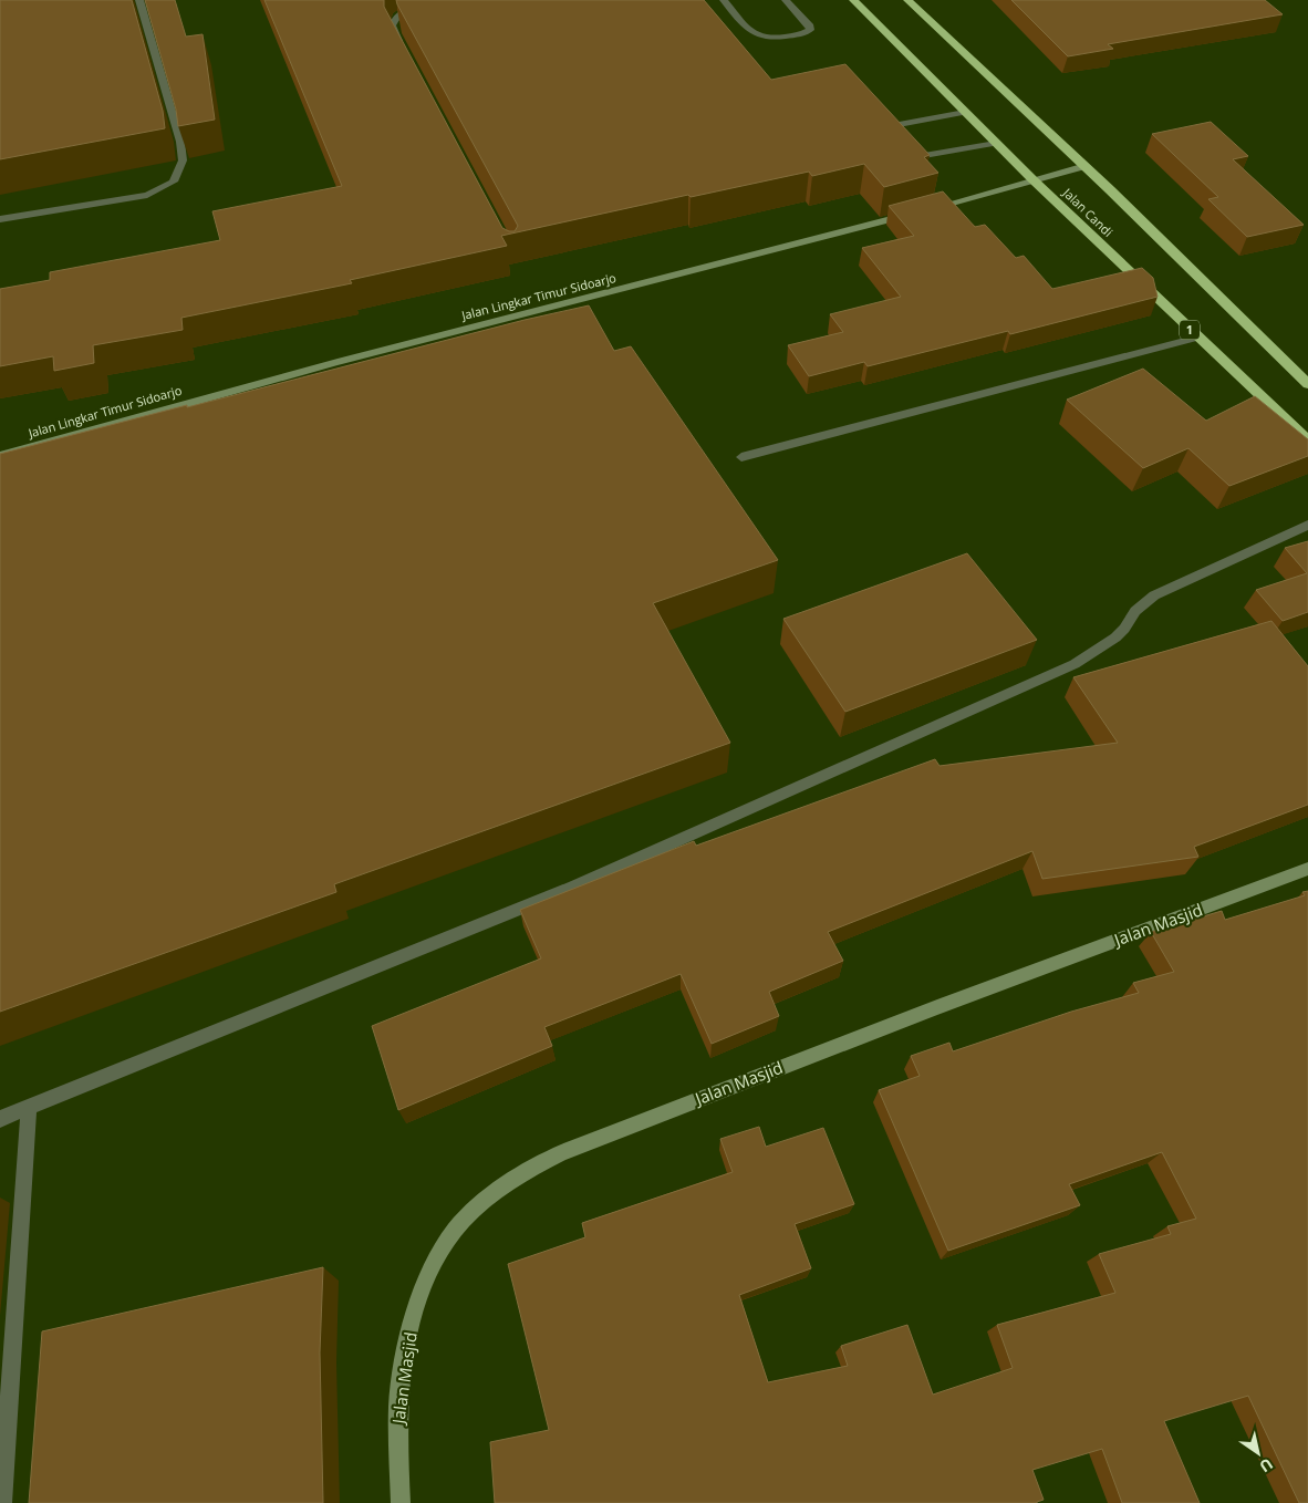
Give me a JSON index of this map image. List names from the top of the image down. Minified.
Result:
{"streets":{"highway":["Jalan Candi","1"],"main road":["Jalan Lingkar Timur Sidoarjo","Jalan Masjid"]},"crossings":[["Jalan Candi","Jalan Lingkar Timur Sidoarjo"]],"north":"bottom right"}
